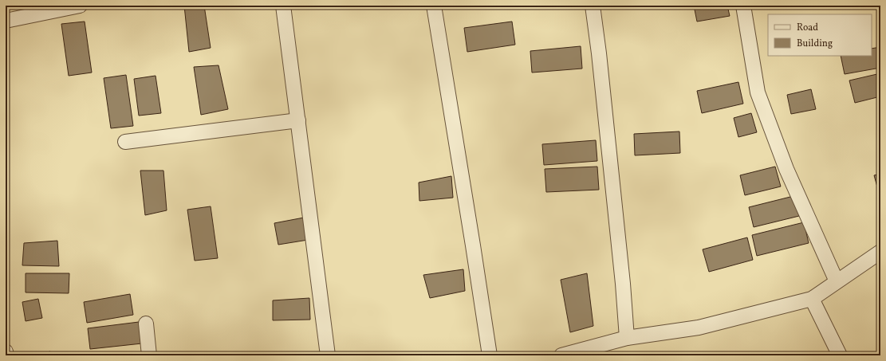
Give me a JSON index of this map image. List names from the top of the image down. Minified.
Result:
{"legend":["Road","Building"]}
